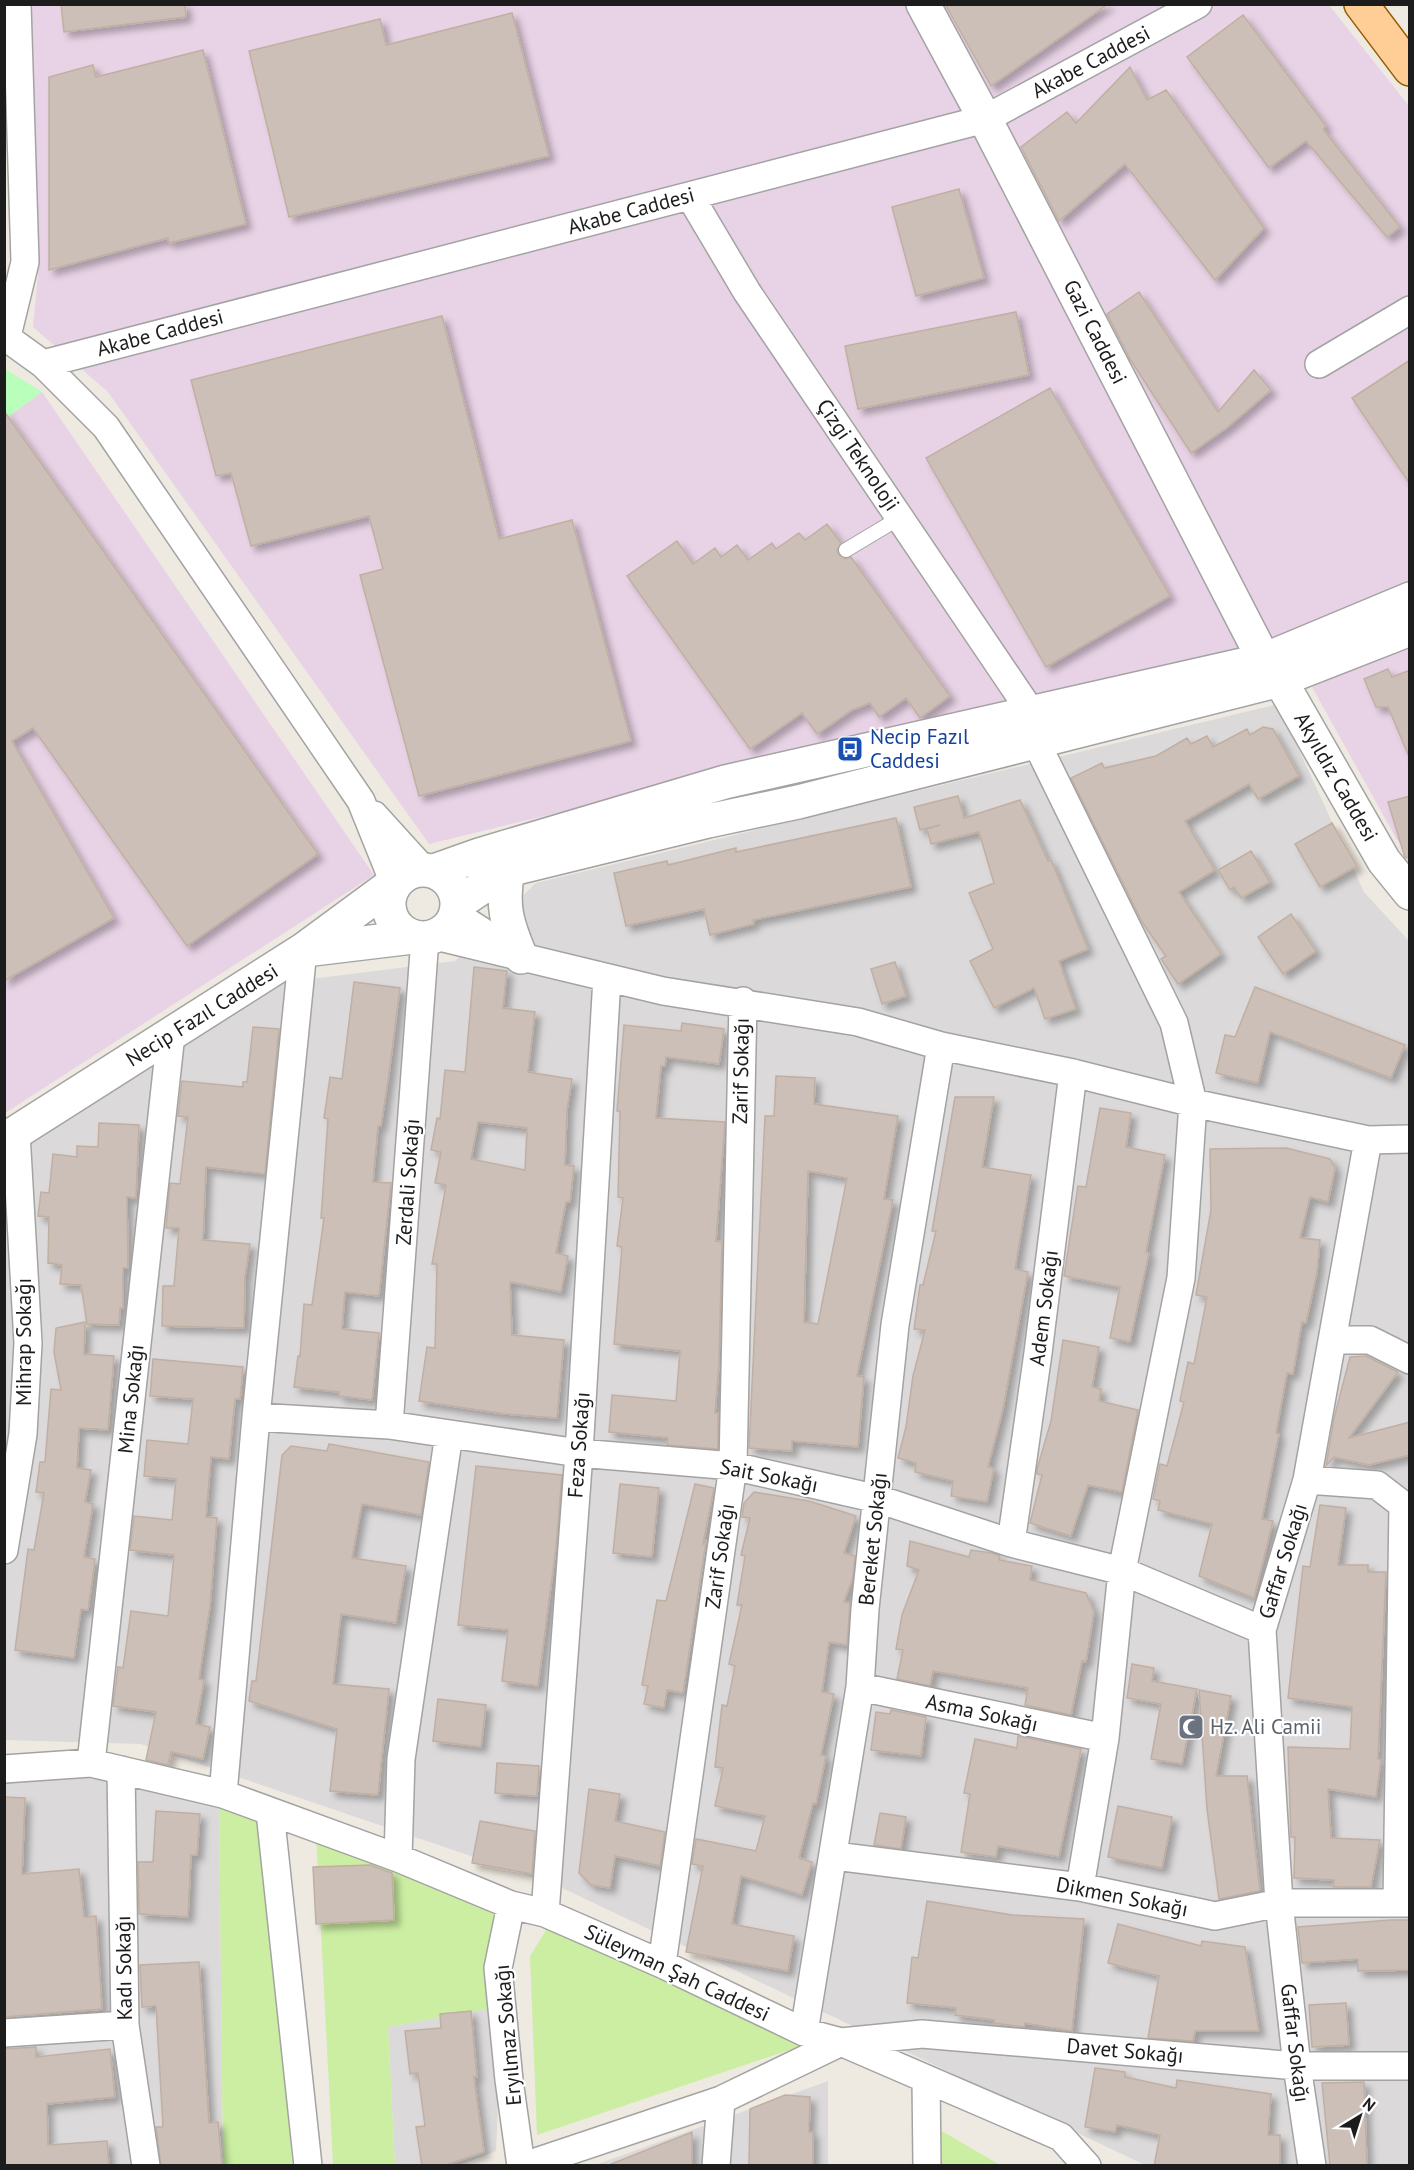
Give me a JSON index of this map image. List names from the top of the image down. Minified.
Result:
{"streets":{"street":["Akabe Caddesi","Gazi Caddesi","Çizgi Teknoloji","Akyıldız Caddesi","Necip Fazıl Caddesi","Zarif Sokağı","Zerdali Sokağı","Adem Sokağı","Mihrap Sokağı","Mina Sokağı","Feza Sokağı","Sait Sokağı","Bereket Sokağı","Gaffar Sokağı","Asma Sokağı","Dikmen Sokağı","Kadı Sokağı","Süleyman Şah Caddesi","Eryılmaz Sokağı","Davet Sokağı"]},"crossings":[["Akabe Caddesi","Gazi Caddesi"],["Akabe Caddesi","Çizgi Teknoloji"],["Gazi Caddesi","Akyıldız Caddesi"],["Çizgi Teknoloji","Sait Sokağı"],["Çizgi Teknoloji","Asma Sokağı"],["Çizgi Teknoloji","Dikmen Sokağı"],["Necip Fazıl Caddesi","Zerdali Sokağı"],["Necip Fazıl Caddesi","Mihrap Sokağı"],["Necip Fazıl Caddesi","Mina Sokağı"],["Zarif Sokağı","Sait Sokağı"],["Zarif Sokağı","Süleyman Şah Caddesi"],["Zerdali Sokağı","Sait Sokağı"],["Adem Sokağı","Sait Sokağı"],["Feza Sokağı","Sait Sokağı"],["Feza Sokağı","Süleyman Şah Caddesi"],["Sait Sokağı","Bereket Sokağı"],["Sait Sokağı","Gaffar Sokağı"],["Bereket Sokağı","Asma Sokağı"],["Bereket Sokağı","Dikmen Sokağı"],["Bereket Sokağı","Süleyman Şah Caddesi"],["Gaffar Sokağı","Dikmen Sokağı"],["Gaffar Sokağı","Davet Sokağı"],["Süleyman Şah Caddesi","Eryılmaz Sokağı"],["Süleyman Şah Caddesi","Davet Sokağı"]],"places":{"bus stop":["Necip Fazıl Caddesi"],"mosque":["Hz. Ali Camii"]},"north":"top right"}
